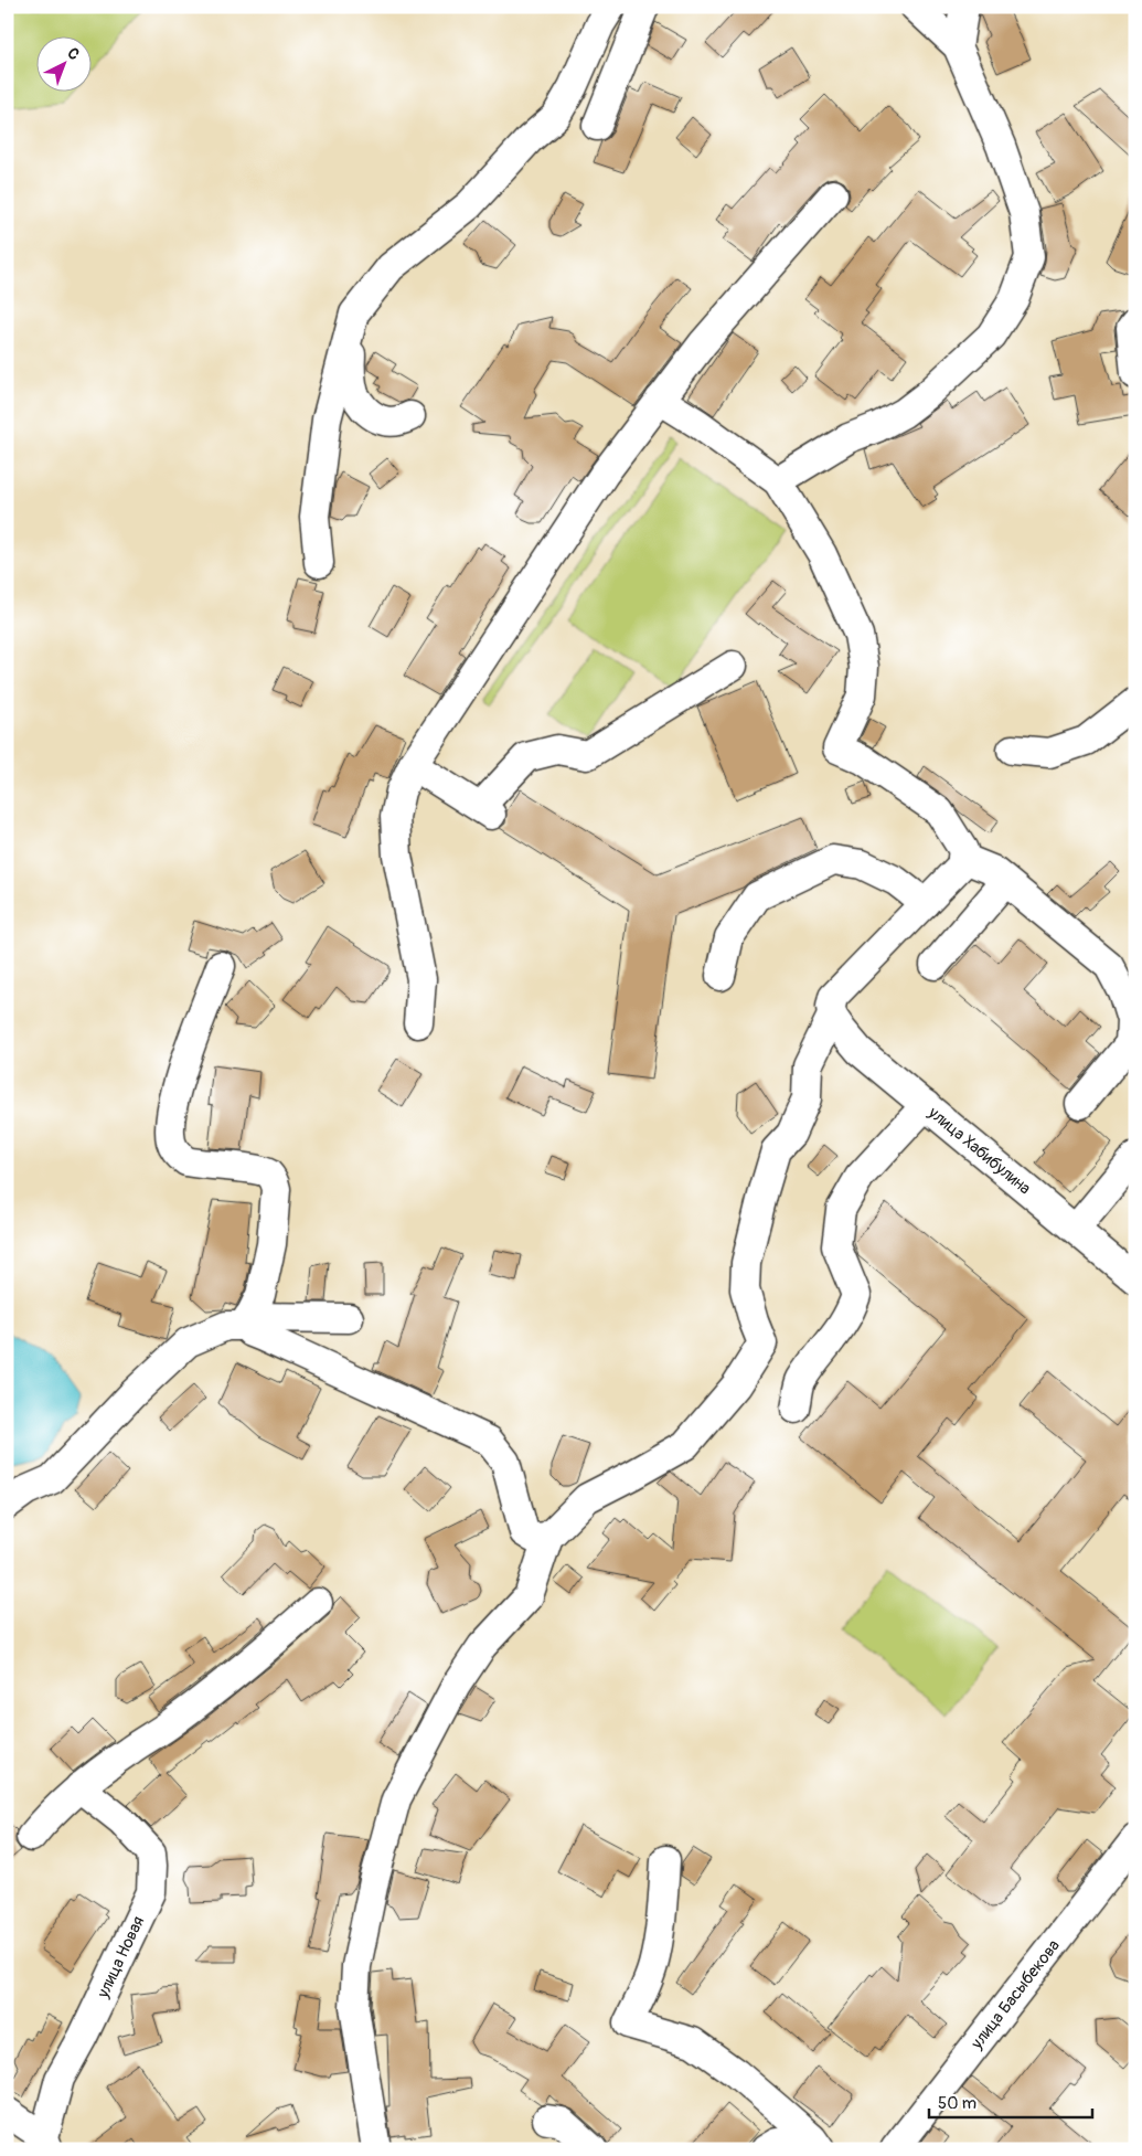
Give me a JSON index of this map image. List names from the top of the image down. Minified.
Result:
{"streets":{"street":["улица Хабибулина","улица Новая","улица Басыбекова"]},"scale_bar":"50 m","north":"top right"}
